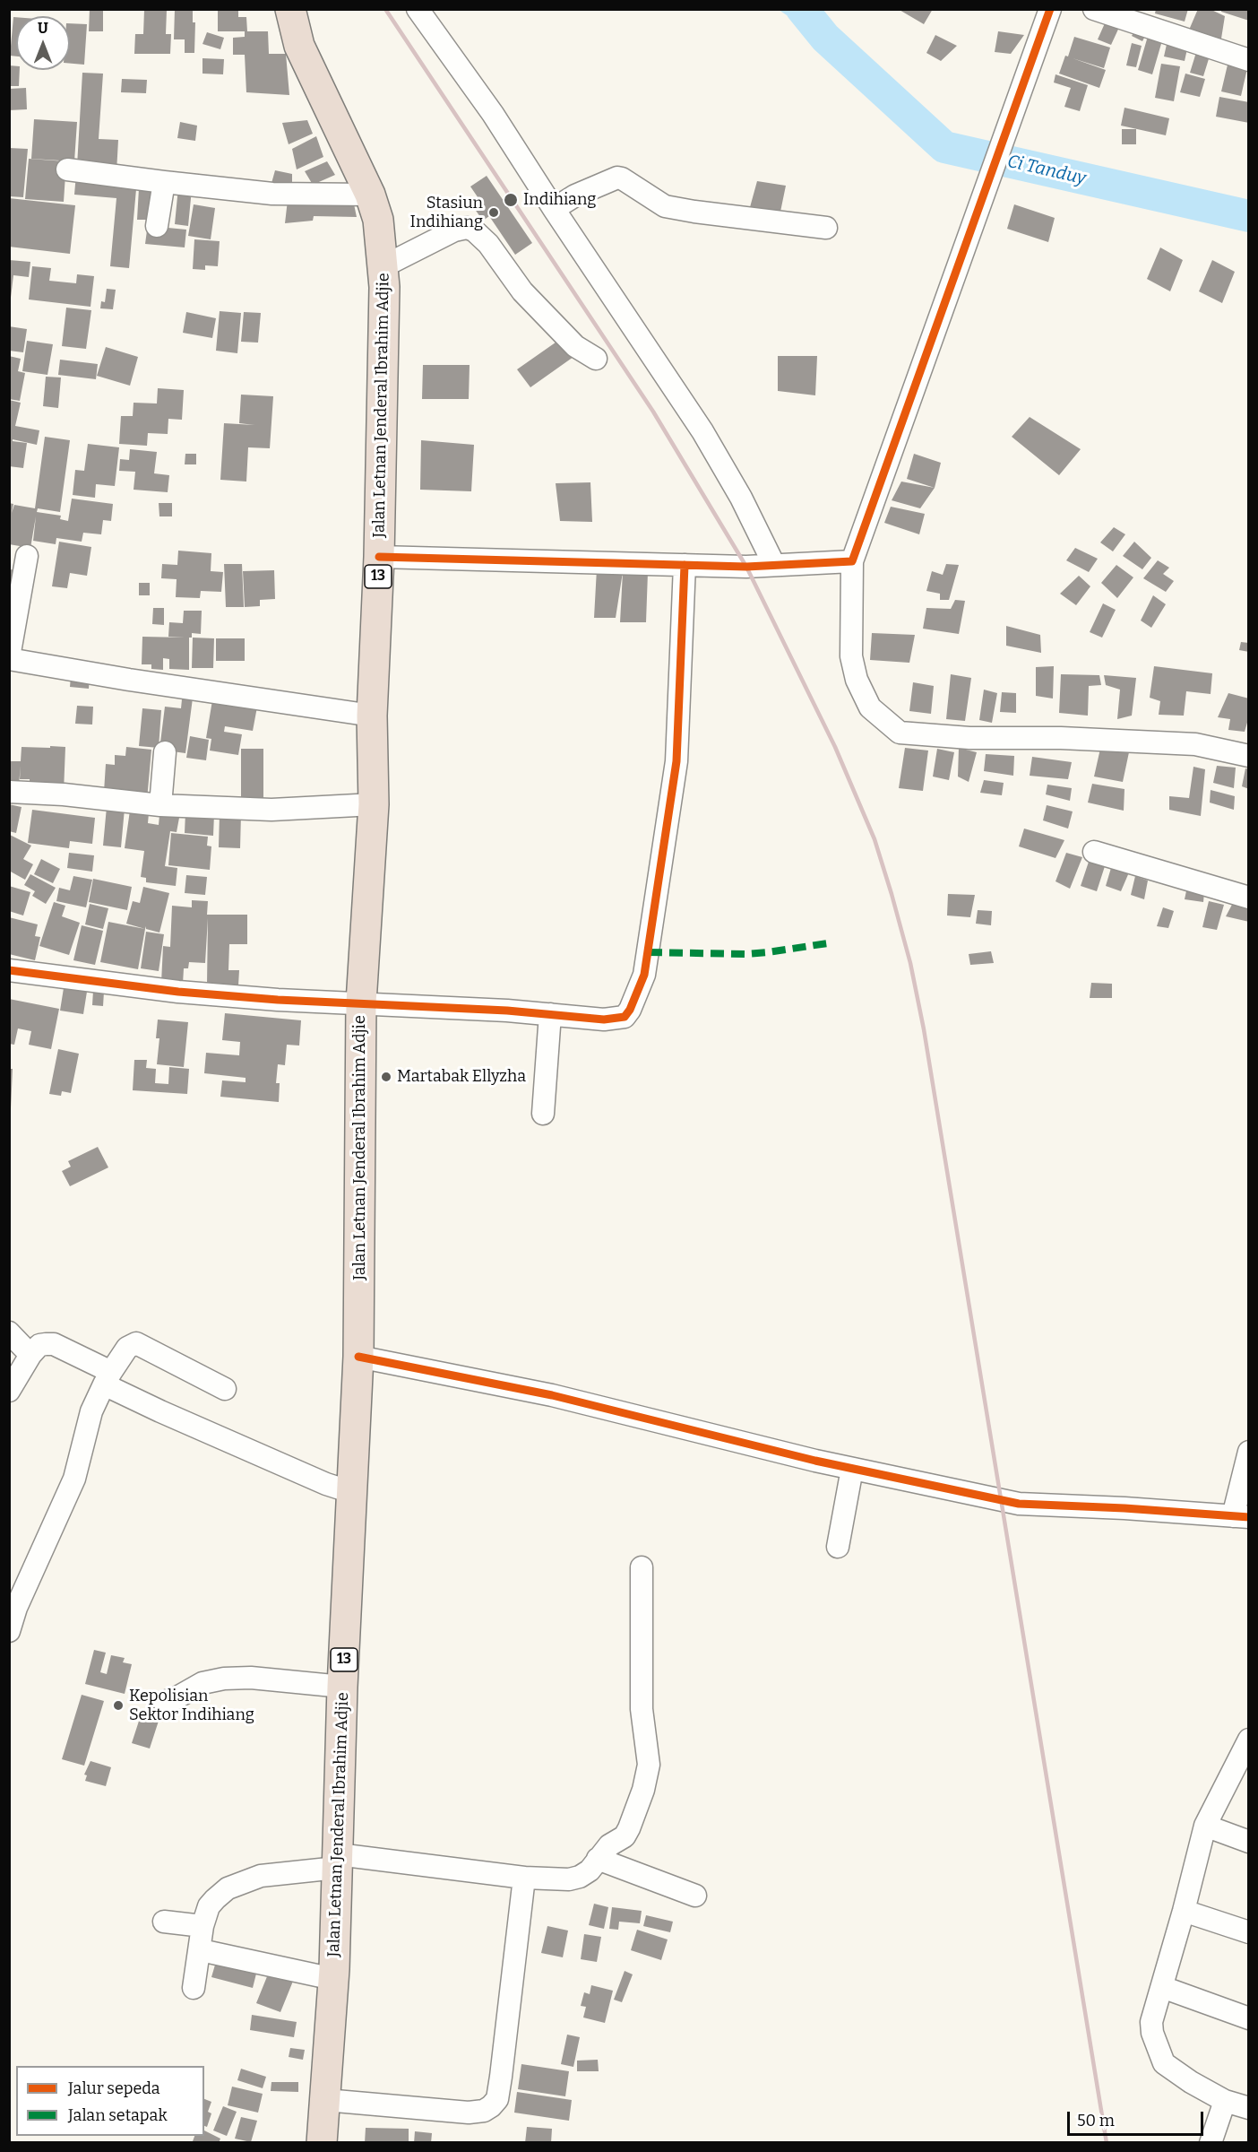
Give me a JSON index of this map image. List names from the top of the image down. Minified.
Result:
{"streets":{"highway":["Jalan Letnan Jenderal Ibrahim Adjie","13"]},"water":["Ci Tanduy"],"places":["Indihiang","Stasiun Indihiang","Martabak Ellyzha","Kepolisian Sektor Indihiang"],"legend":["Jalur sepeda","Jalan setapak"],"scale_bar":"50 m","north":"top"}
